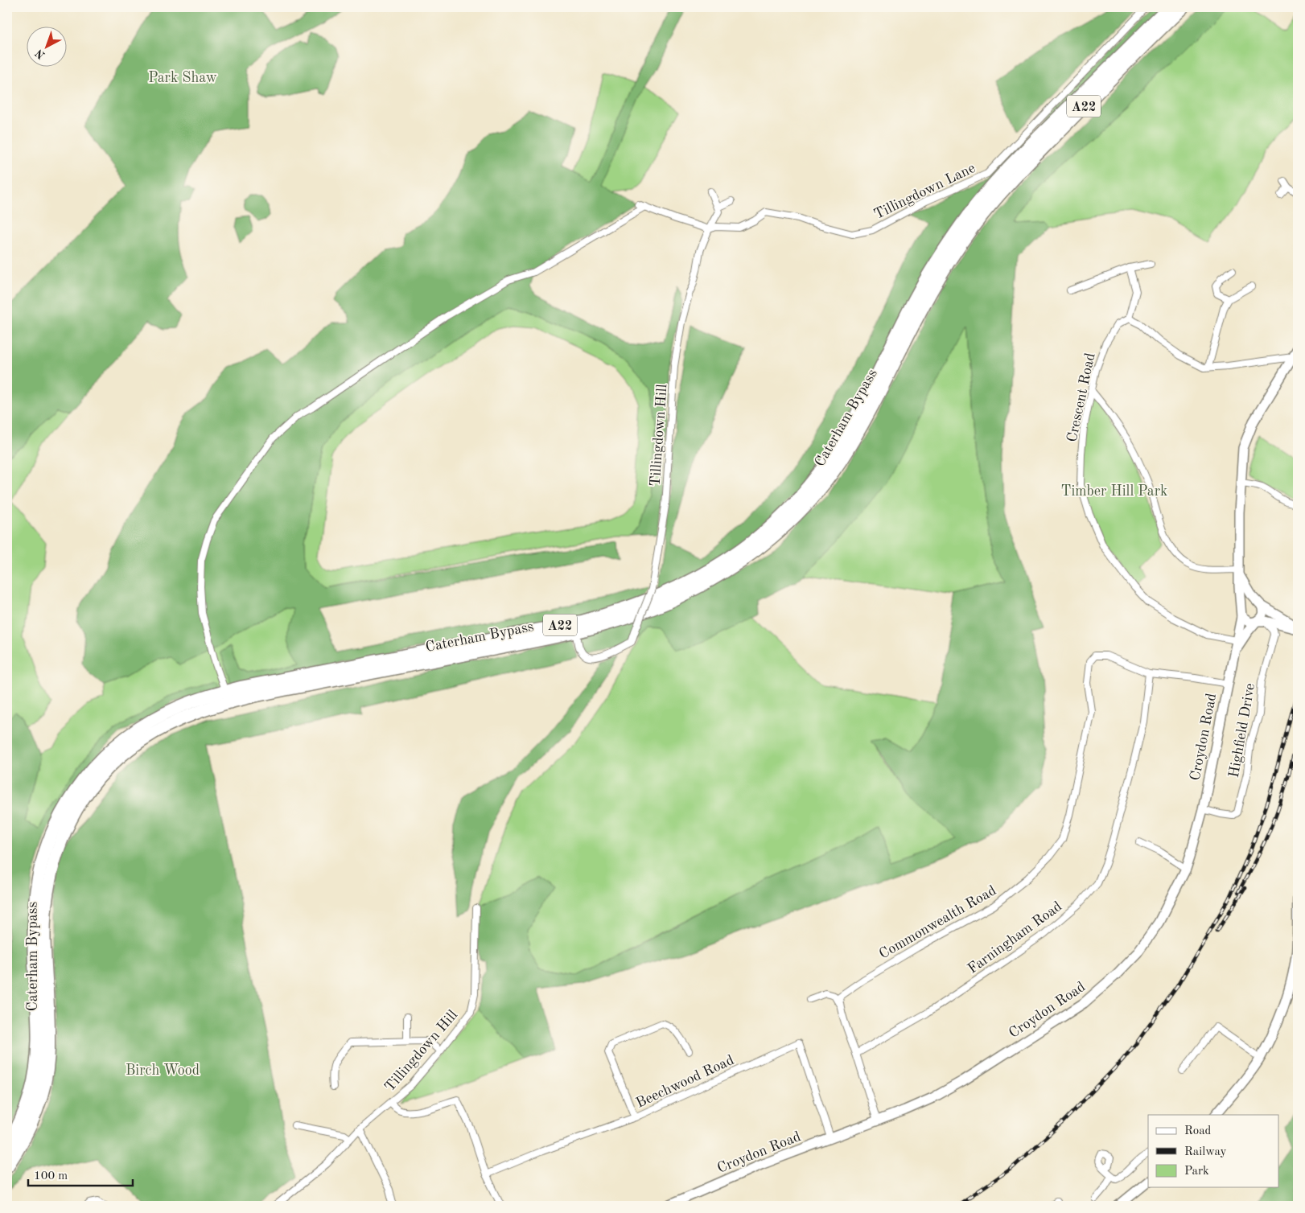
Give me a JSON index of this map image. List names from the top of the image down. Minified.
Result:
{"streets":{"highway":["A22","Caterham Bypass"],"main road":["Croydon Road"],"street":["Tillingdown Lane","Crescent Road","Tillingdown Hill","Highfield Drive","Commonwealth Road","Farningham Road","Beechwood Road"]},"crossings":[["Tillingdown Lane","Tillingdown Hill"],["Crescent Road","Croydon Road"],["Caterham Bypass","Tillingdown Hill"],["Highfield Drive","Croydon Road"],["Croydon Road","Beechwood Road"],["Commonwealth Road","Farningham Road"]],"parks":["Park Shaw","Timber Hill Park","Birch Wood"],"legend":["Road","Railway","Park"],"scale_bar":"100 m","north":"bottom left"}
